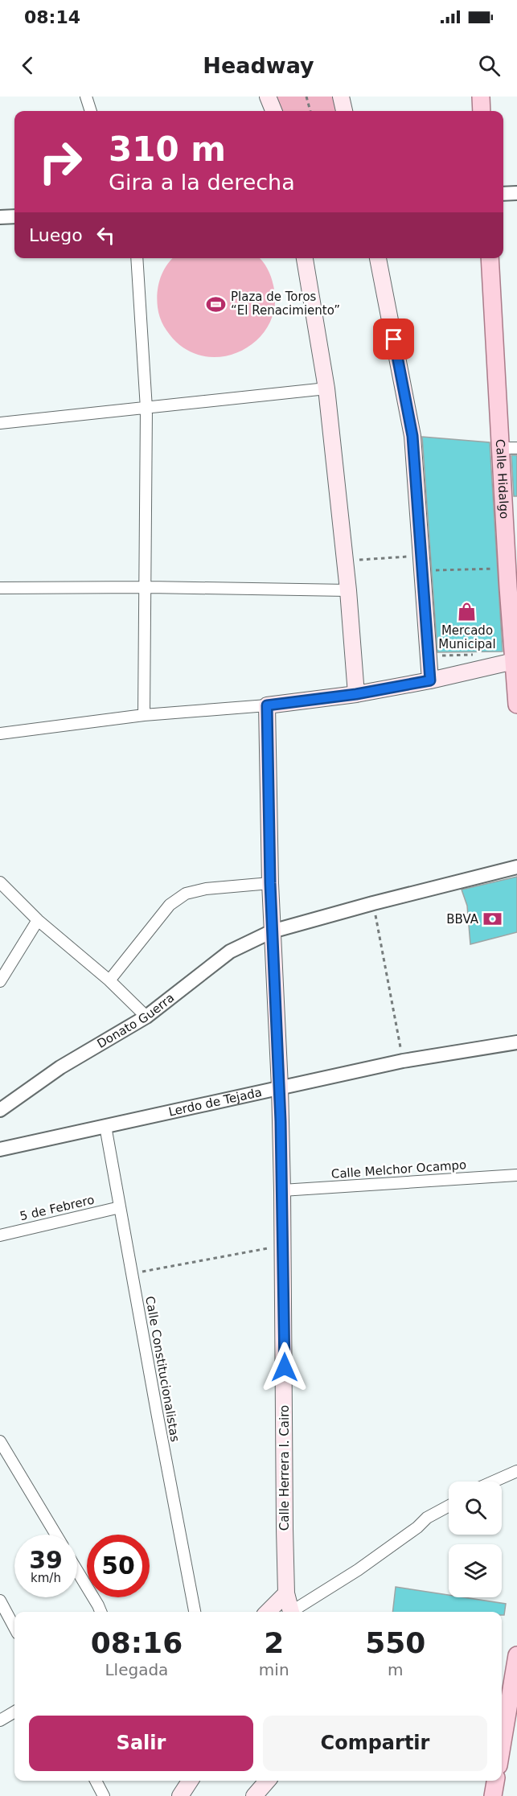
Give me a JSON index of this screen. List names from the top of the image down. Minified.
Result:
{"streets":{"main road":["Calle Hidalgo","Calle Herrera I. Cairo"],"street":["Donato Guerra","Lerdo de Tejada","Calle Melchor Ocampo","5 de Febrero","Calle Constitucionalistas"]},"crossings":[["Donato Guerra","Calle Herrera I. Cairo"],["Lerdo de Tejada","Calle Constitucionalistas"],["Lerdo de Tejada","Calle Herrera I. Cairo"],["Calle Melchor Ocampo","Calle Herrera I. Cairo"],["5 de Febrero","Calle Constitucionalistas"]],"places":{"sports":["Plaza de Toros “El Renacimiento”"],"shop":["Mercado Municipal"],"bank":["BBVA"]},"page":{"status":"08:14","header":"Headway","turn":["310 m","Gira a la derecha"],"then":"Luego","speed":"39 km/h","limit":"50","eta":["08:16","Llegada","2","min","550","m"],"buttons":["Salir","Compartir"]}}
